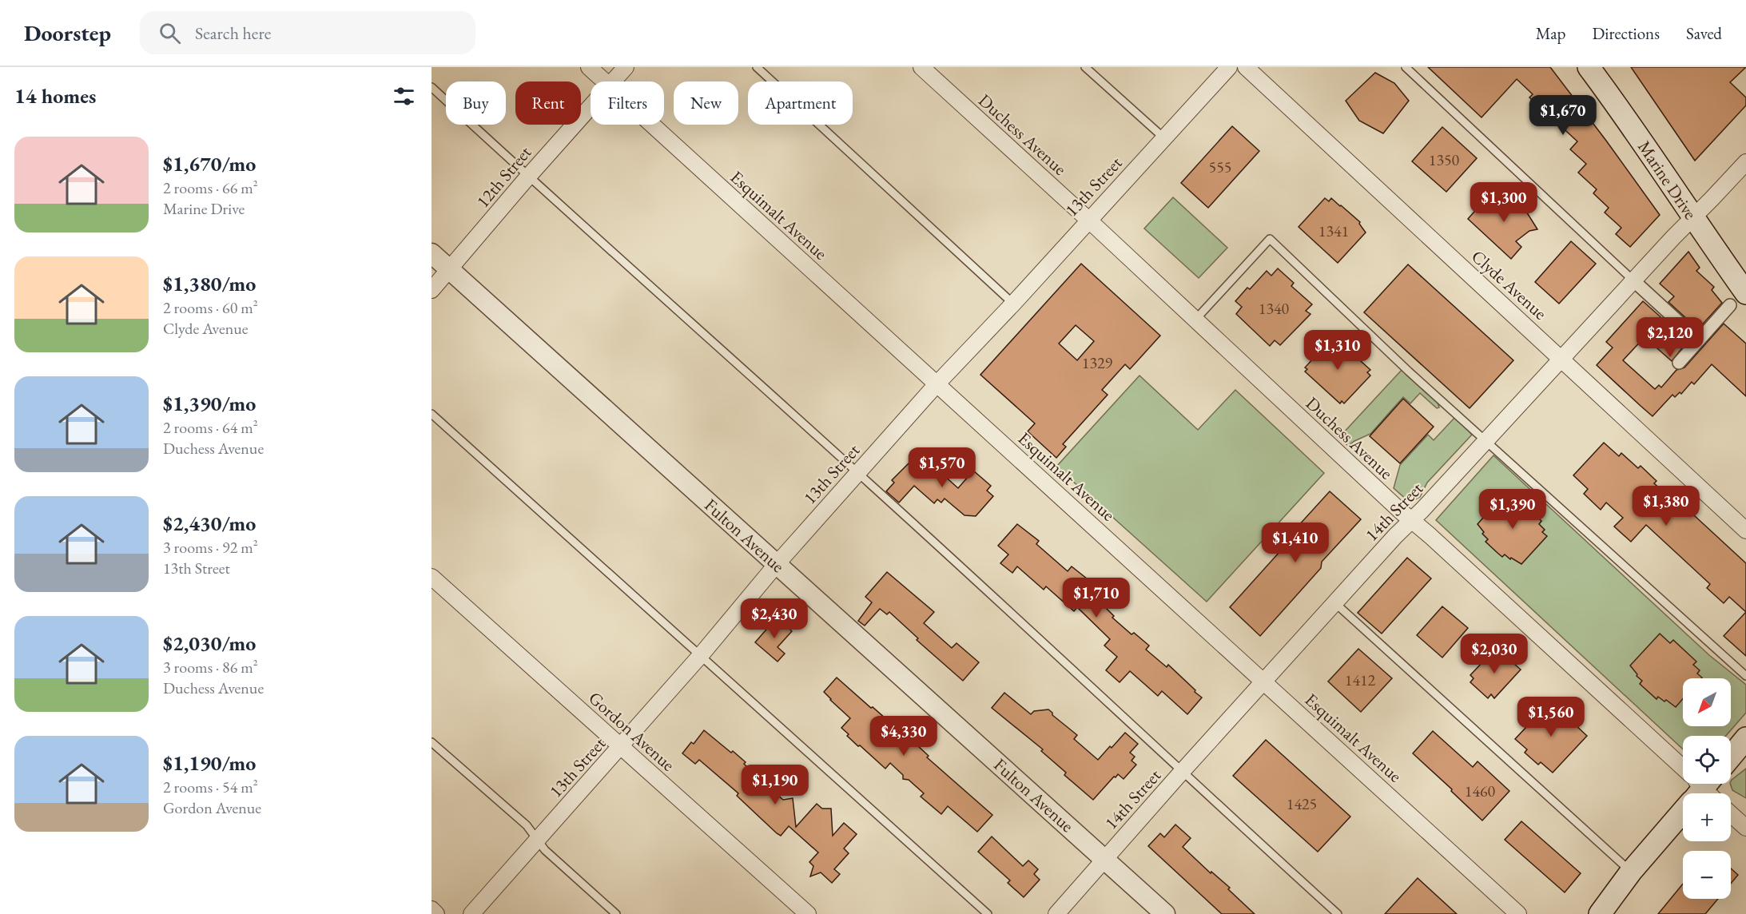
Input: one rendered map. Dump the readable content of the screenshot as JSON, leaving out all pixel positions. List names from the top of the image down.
{
  "streets": {
    "main road": ["Marine Drive"],
    "street": [
      "Duchess Avenue",
      "12th Street",
      "13th Street",
      "Esquimalt Avenue",
      "Clyde Avenue",
      "14th Street",
      "Fulton Avenue",
      "Gordon Avenue"
    ]
  },
  "crossings": [
    ["Duchess Avenue", "13th Street"],
    ["Duchess Avenue", "14th Street"],
    ["12th Street", "Fulton Avenue"],
    ["Marine Drive", "14th Street"],
    ["13th Street", "Esquimalt Avenue"],
    ["13th Street", "Fulton Avenue"],
    ["13th Street", "Gordon Avenue"],
    ["Esquimalt Avenue", "14th Street"],
    ["Clyde Avenue", "14th Street"],
    ["14th Street", "Fulton Avenue"]
  ],
  "house_numbers": [
    "1350",
    "555",
    "1341",
    "1340",
    "1329",
    "1412",
    "1460",
    "1425"
  ],
  "north": "bottom left",
  "page": {
    "header": "Doorstep",
    "search": "Search here",
    "nav": ["Map", "Directions", "Saved"],
    "heading": "14 homes",
    "chip": [
      "Buy",
      "Rent",
      "Filters",
      "New",
      "Apartment"
    ],
    "price": [
      "$1,670",
      "$1,300",
      "$2,120",
      "$1,310",
      "$1,570",
      "$1,380",
      "$1,390",
      "$1,410",
      "$1,710",
      "$2,430",
      "$2,030",
      "$1,560",
      "$4,330",
      "$1,190"
    ],
    "list": [
      {
        "name": "$1,670/mo",
        "note": "2 rooms · 66 m² · Marine Drive"
      },
      {
        "name": "$1,380/mo",
        "note": "2 rooms · 60 m² · Clyde Avenue"
      },
      {
        "name": "$1,390/mo",
        "note": "2 rooms · 64 m² · Duchess Avenue"
      },
      {
        "name": "$2,430/mo",
        "note": "3 rooms · 92 m² · 13th Street"
      },
      {
        "name": "$2,030/mo",
        "note": "3 rooms · 86 m² · Duchess Avenue"
      },
      {
        "name": "$1,190/mo",
        "note": "2 rooms · 54 m² · Gordon Avenue"
      }
    ],
    "map_buttons": ["+", "−"]
  }
}
